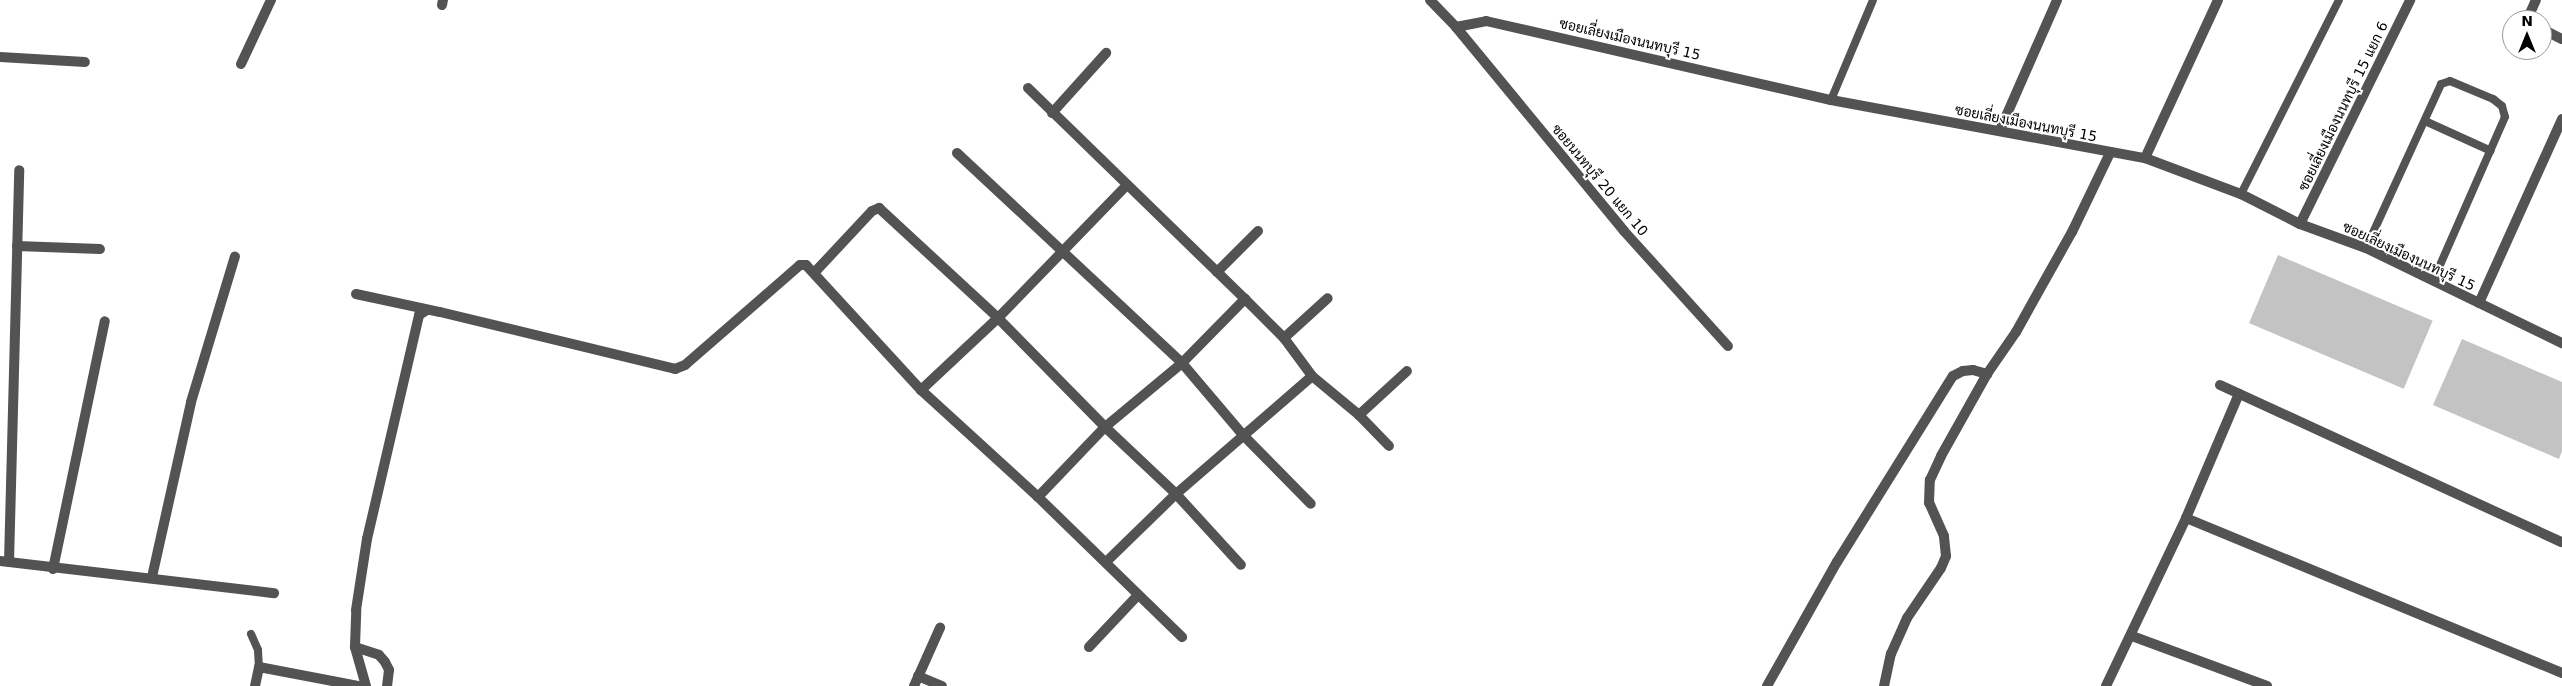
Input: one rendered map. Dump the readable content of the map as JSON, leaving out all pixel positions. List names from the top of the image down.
{
  "streets": {
    "street": ["ซอยเลี่ยงเมืองนนทบุรี 15", "ซอยเลี่ยงเมืองนนทบุรี 15 แยก 6", "ซอยนนทบุรี 20 แยก 10"]
  },
  "crossings": [
    ["ซอยเลี่ยงเมืองนนทบุรี 15", "ซอยเลี่ยงเมืองนนทบุรี 15 แยก 6"],
    ["ซอยเลี่ยงเมืองนนทบุรี 15", "ซอยนนทบุรี 20 แยก 10"]
  ],
  "north": "top"
}
